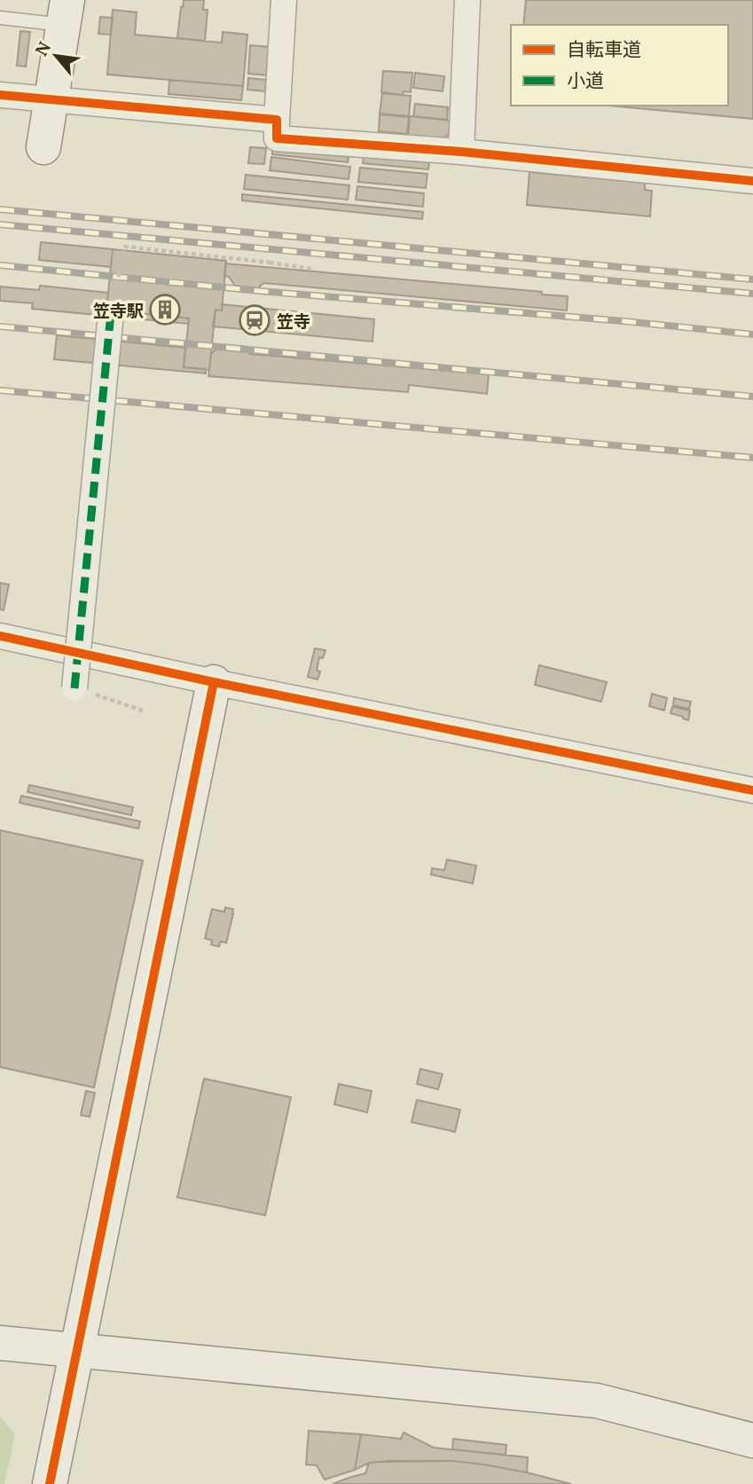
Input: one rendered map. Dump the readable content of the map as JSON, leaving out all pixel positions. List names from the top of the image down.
{
  "places": {
    "building": ["笠寺駅"],
    "station": ["笠寺"]
  },
  "legend": ["自転車道", "小道"],
  "north": "top left"
}
